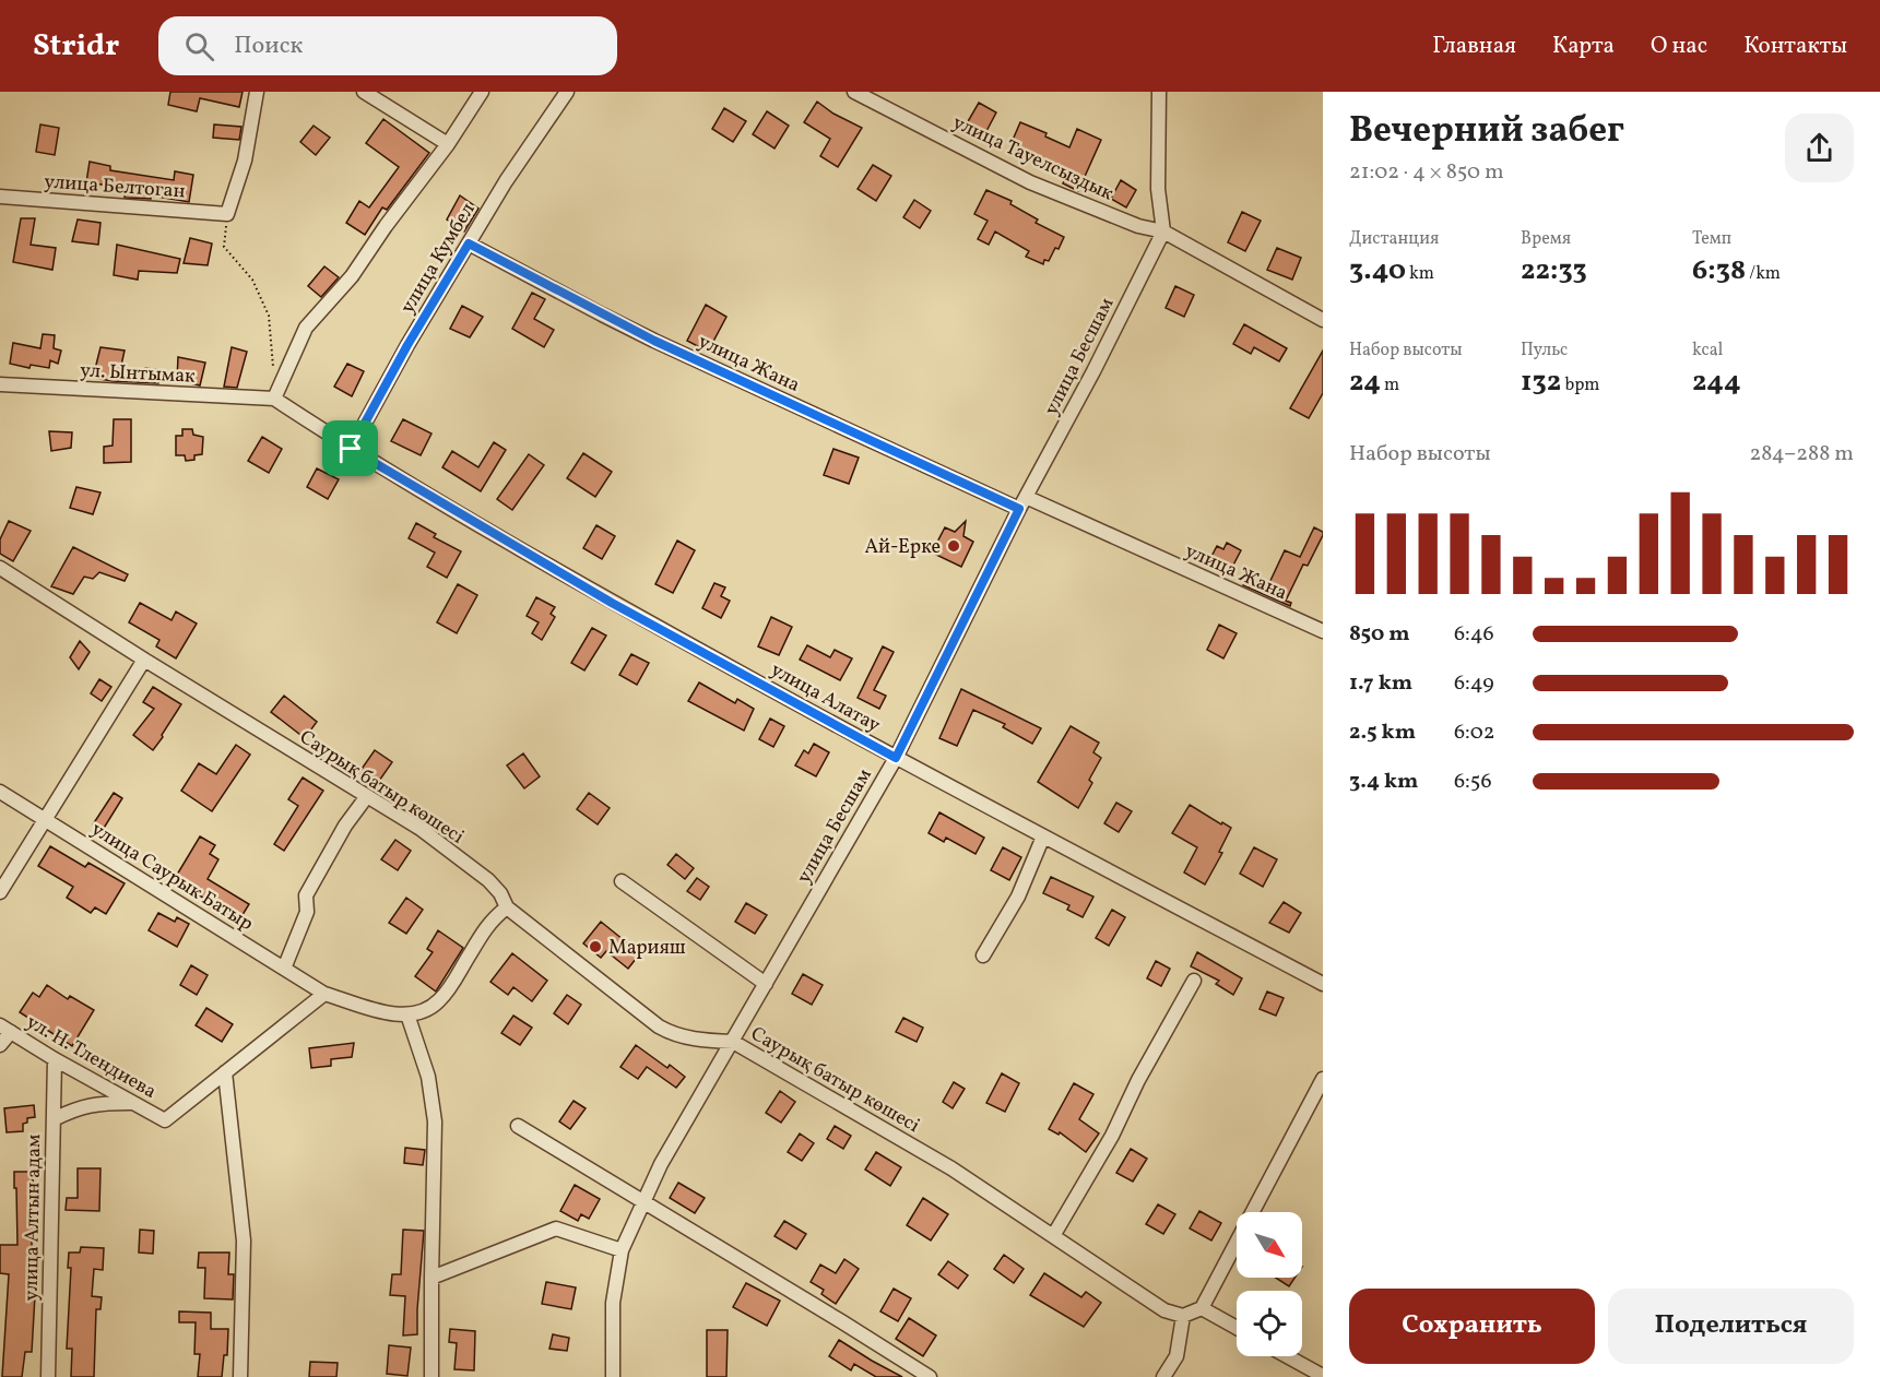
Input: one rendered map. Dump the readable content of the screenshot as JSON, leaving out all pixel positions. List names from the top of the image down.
{
  "streets": {
    "street": [
      "улица Тауелсыздык",
      "улица Белтоган",
      "улица Кумбел",
      "улица Бесшам",
      "улица Жана",
      "ул. Ынтымак",
      "улица Алатау",
      "Саурық батыр көшесі",
      "улица Саурык Батыр",
      "ул. Н. Тлендиева",
      "улица Алтын адам"
    ]
  },
  "crossings": [
    ["улица Тауелсыздык", "улица Бесшам"],
    ["улица Кумбел", "улица Жана"],
    ["улица Кумбел", "улица Алатау"],
    ["улица Бесшам", "улица Жана"],
    ["улица Бесшам", "улица Алатау"],
    ["улица Бесшам", "Саурық батыр көшесі"],
    ["ул. Ынтымак", "улица Алатау"],
    ["ул. Н. Тлендиева", "улица Алтын адам"]
  ],
  "places": ["Ай-Ерке", "Марияш"],
  "north": "bottom right",
  "page": {
    "header": "Stridr",
    "search": "Поиск",
    "nav": [
      "Главная",
      "Карта",
      "О нас",
      "Контакты"
    ],
    "heading": ["Вечерний забег", "21:02 · 4 × 850 m"],
    "stats": [
      ["Дистанция", "3.40 km"],
      ["Время", "22:33"],
      ["Темп", "6:38 /km"],
      ["Набор высоты", "24 m"],
      ["Пульс", "132 bpm"],
      ["kcal", "244"]
    ],
    "chart": ["Набор высоты", "284–288 m"],
    "list": [
      {
        "name": "850 m",
        "note": "6:46"
      },
      {
        "name": "1.7 km",
        "note": "6:49"
      },
      {
        "name": "2.5 km",
        "note": "6:02"
      },
      {
        "name": "3.4 km",
        "note": "6:56"
      }
    ],
    "buttons": ["Сохранить", "Поделиться"]
  }
}
